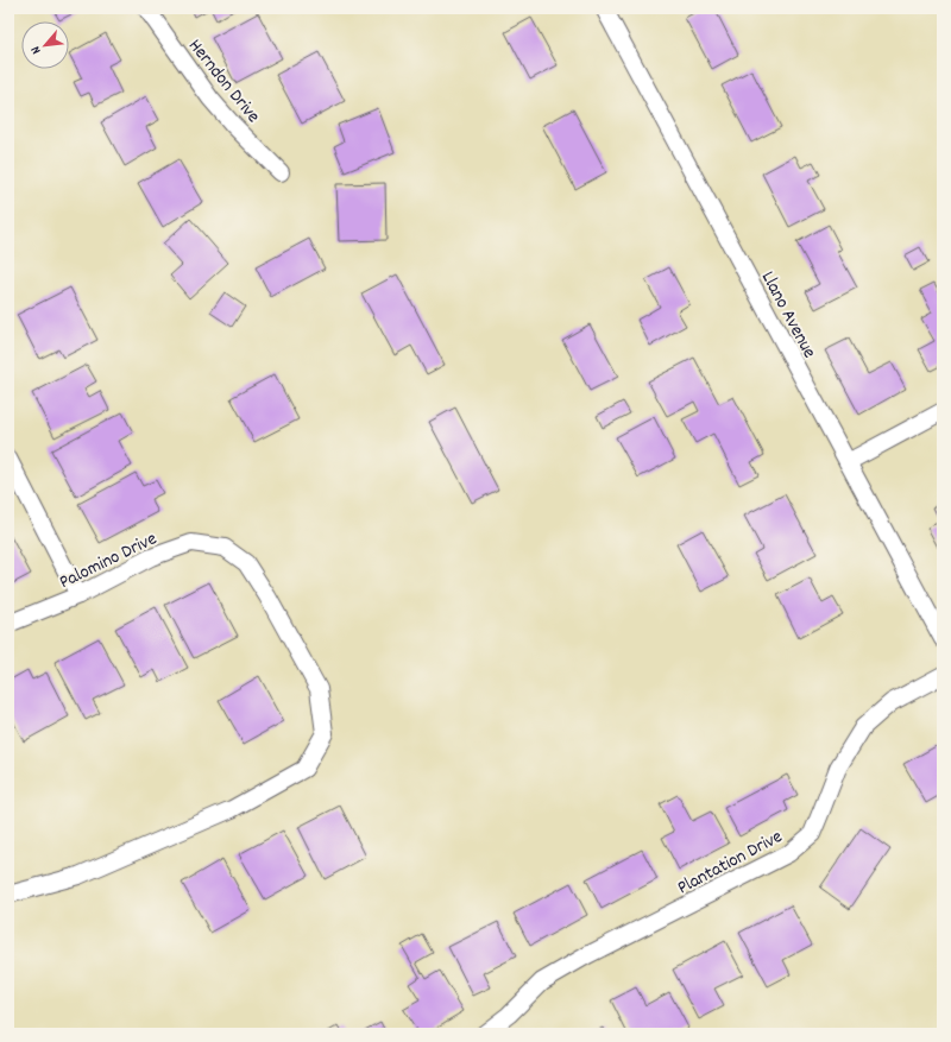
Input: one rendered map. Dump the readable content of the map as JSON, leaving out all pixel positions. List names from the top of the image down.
{
  "streets": {
    "street": [
      "Herndon Drive",
      "Llano Avenue",
      "Palomino Drive",
      "Plantation Drive"
    ]
  },
  "north": "bottom left"
}
